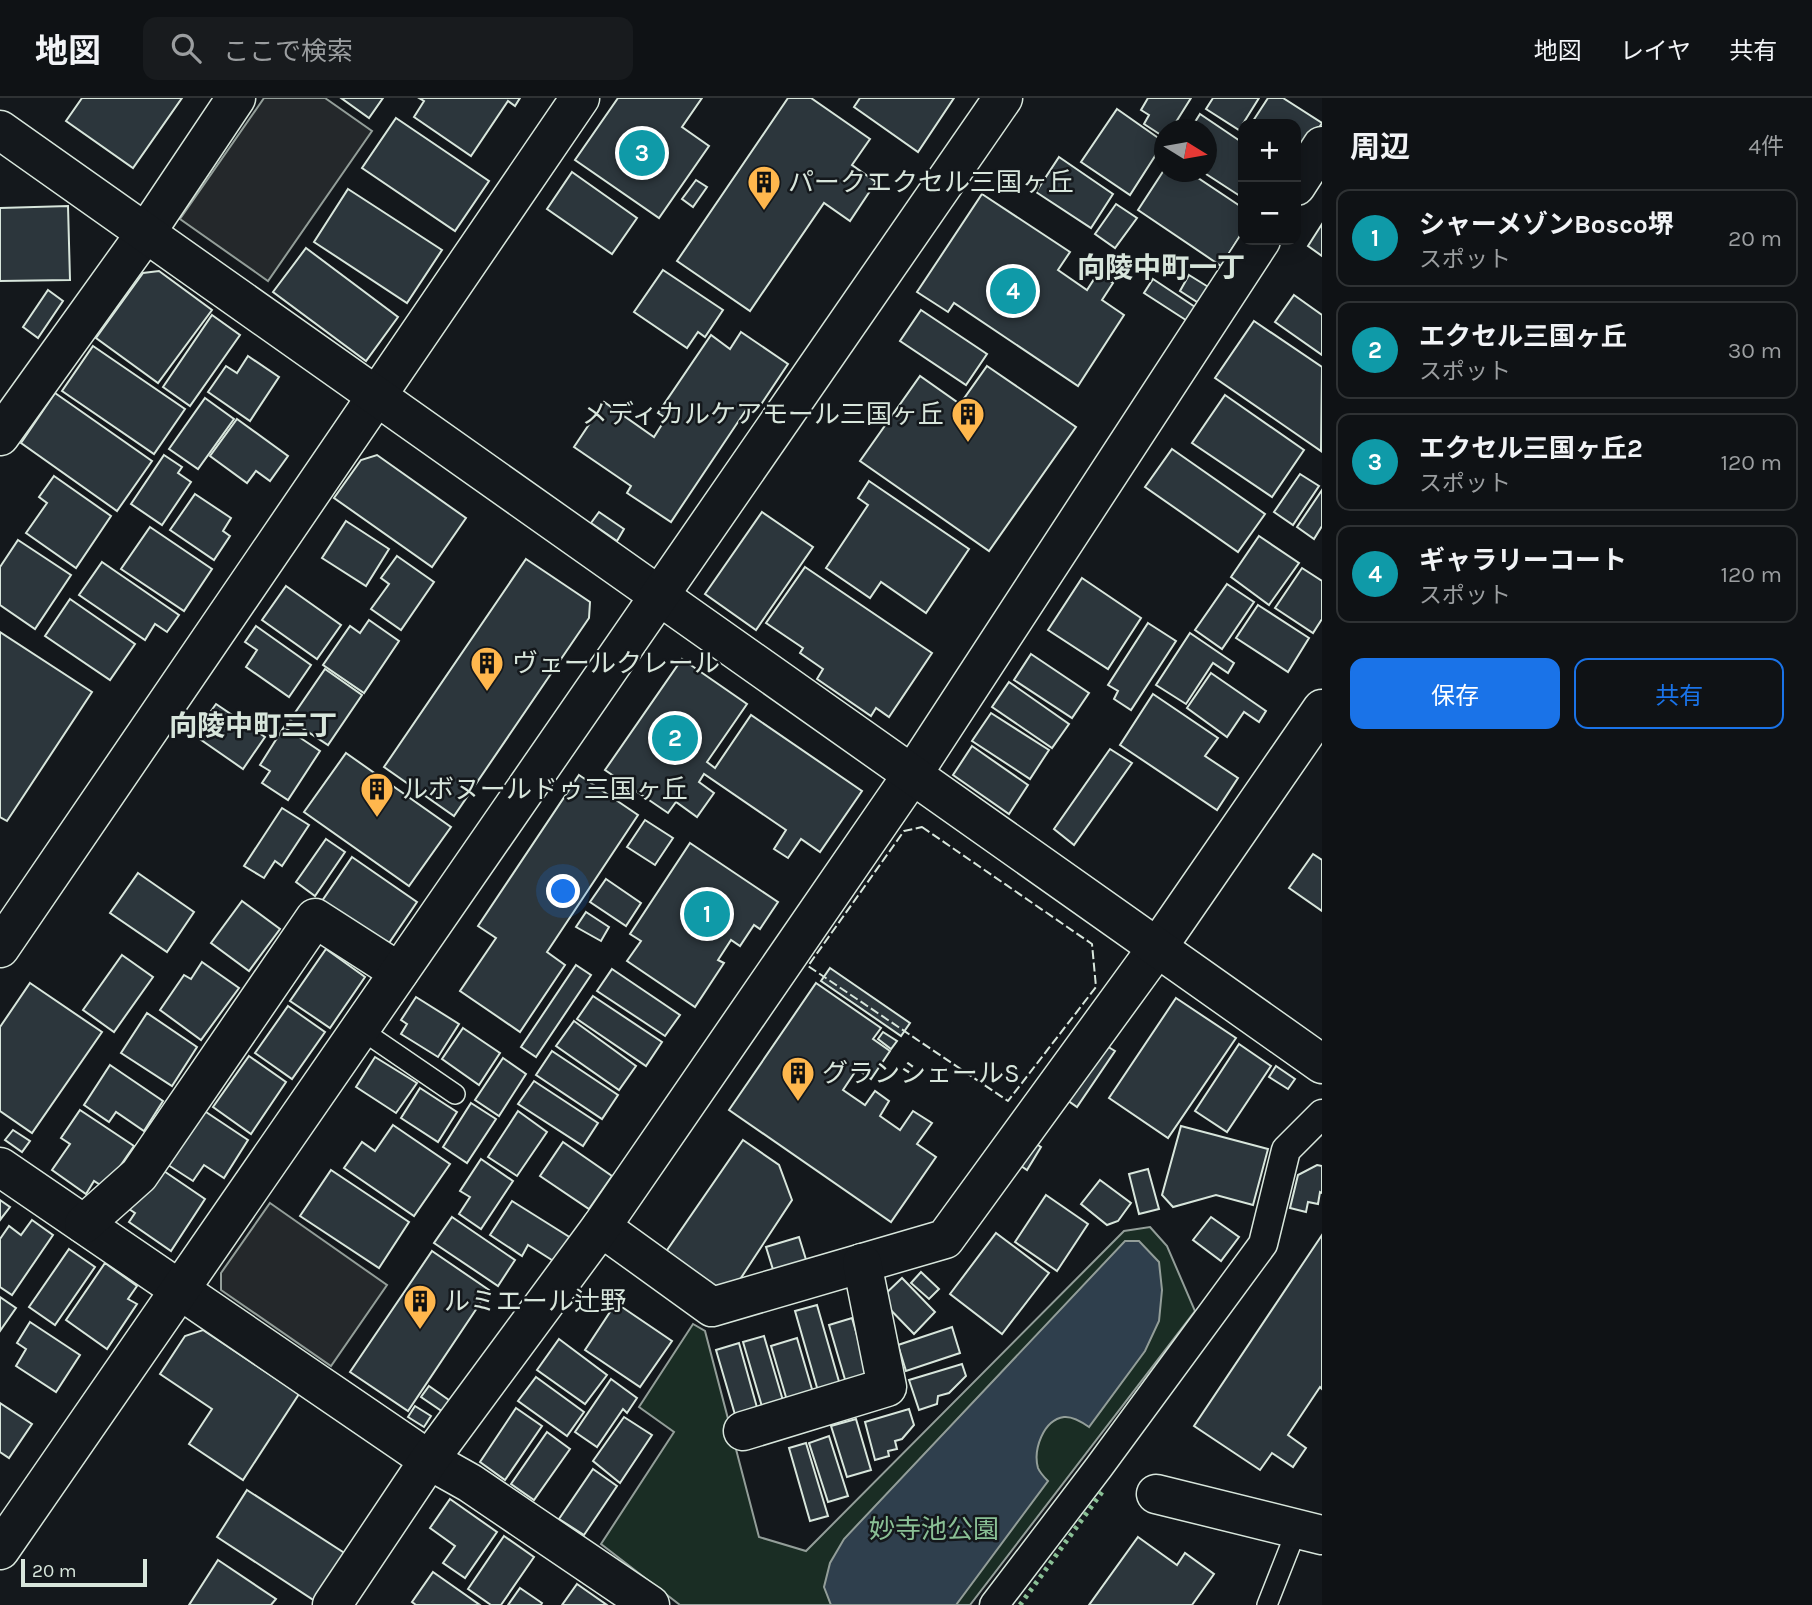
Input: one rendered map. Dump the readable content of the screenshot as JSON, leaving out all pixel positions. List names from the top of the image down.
{
  "districts": ["向陵中町一丁", "向陵中町三丁"],
  "parks": ["妙寺池公園"],
  "places": {
    "building": [
      "パークエクセル三国ヶ丘",
      "メディカルケアモール三国ヶ丘",
      "ヴェールクレール",
      "ルボヌールドゥ三国ヶ丘",
      "グランシェールS",
      "ルミエール辻野"
    ]
  },
  "scale_bar": "20 m",
  "north": "right",
  "page": {
    "header": "地図",
    "search": "ここで検索",
    "nav": ["地図", "レイヤ", "共有"],
    "heading": ["周辺", "4件"],
    "map_buttons": ["+", "−"],
    "pins": [
      "3",
      "4",
      "2",
      "1"
    ],
    "list": [
      {
        "mark": "1",
        "name": "シャーメゾンBosco堺",
        "note": "スポット",
        "value": "20 m"
      },
      {
        "mark": "2",
        "name": "エクセル三国ヶ丘",
        "note": "スポット",
        "value": "30 m"
      },
      {
        "mark": "3",
        "name": "エクセル三国ヶ丘2",
        "note": "スポット",
        "value": "120 m"
      },
      {
        "mark": "4",
        "name": "ギャラリーコート",
        "note": "スポット",
        "value": "120 m"
      }
    ],
    "buttons": ["保存", "共有"],
    "scale": "20 m"
  }
}
